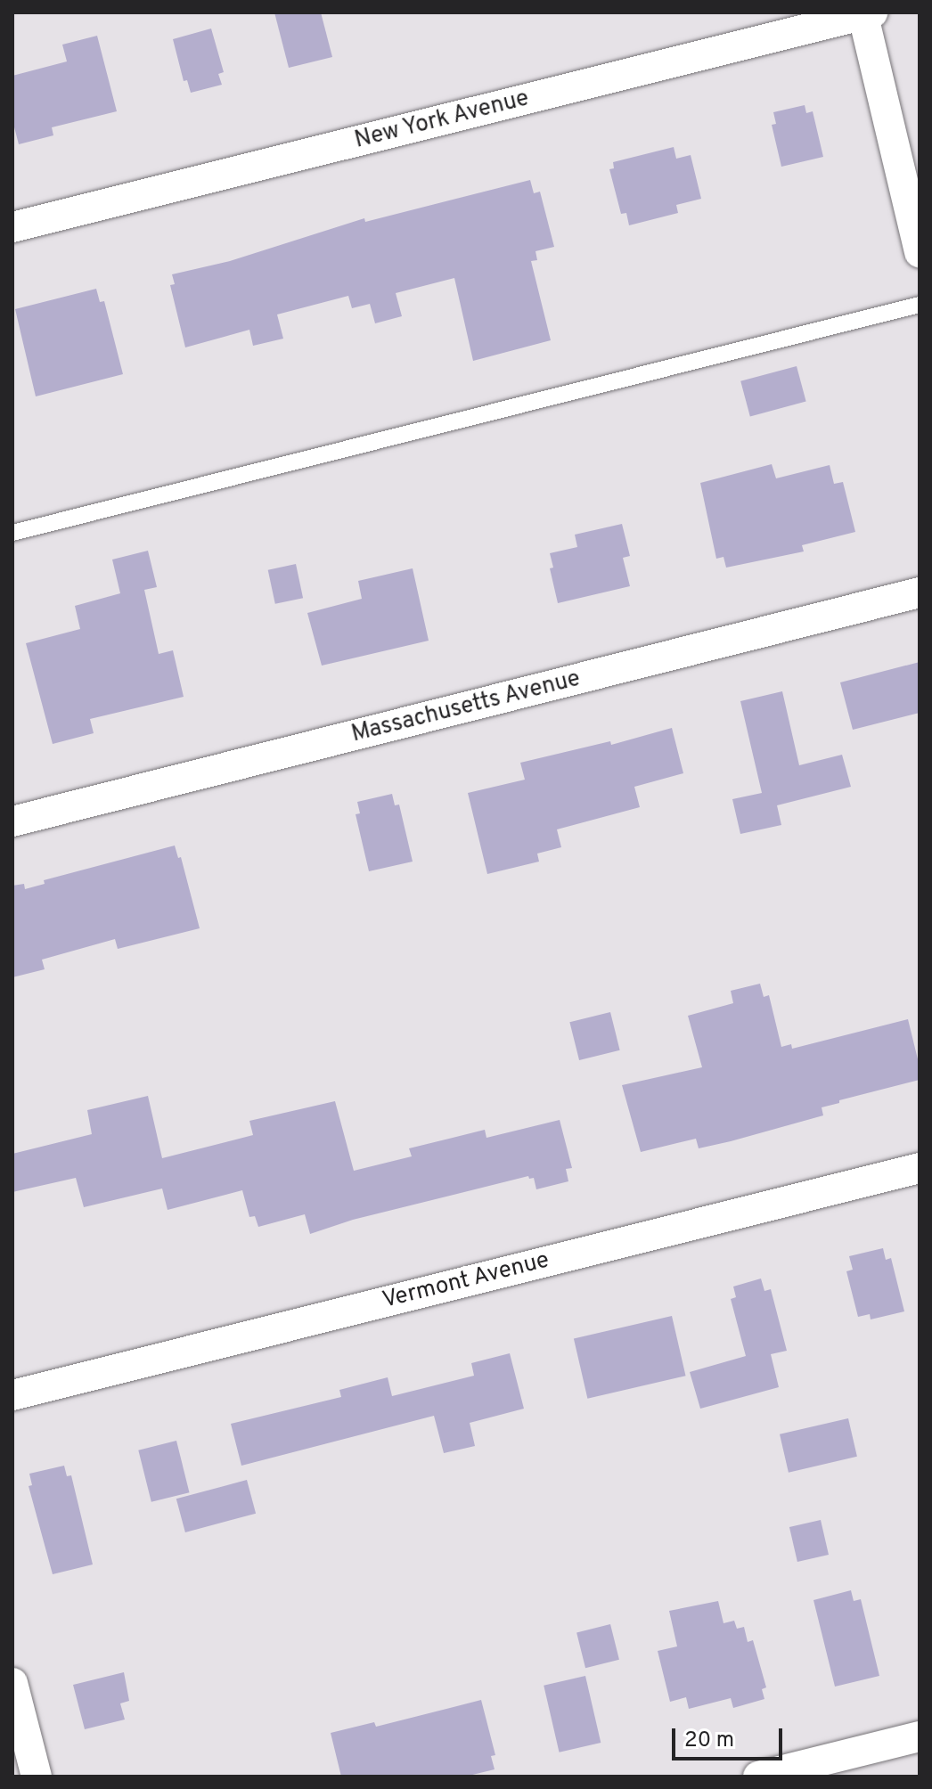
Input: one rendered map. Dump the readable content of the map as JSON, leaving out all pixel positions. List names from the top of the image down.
{
  "streets": {
    "street": ["New York Avenue", "Massachusetts Avenue", "Vermont Avenue"]
  },
  "scale_bar": "20 m"
}
